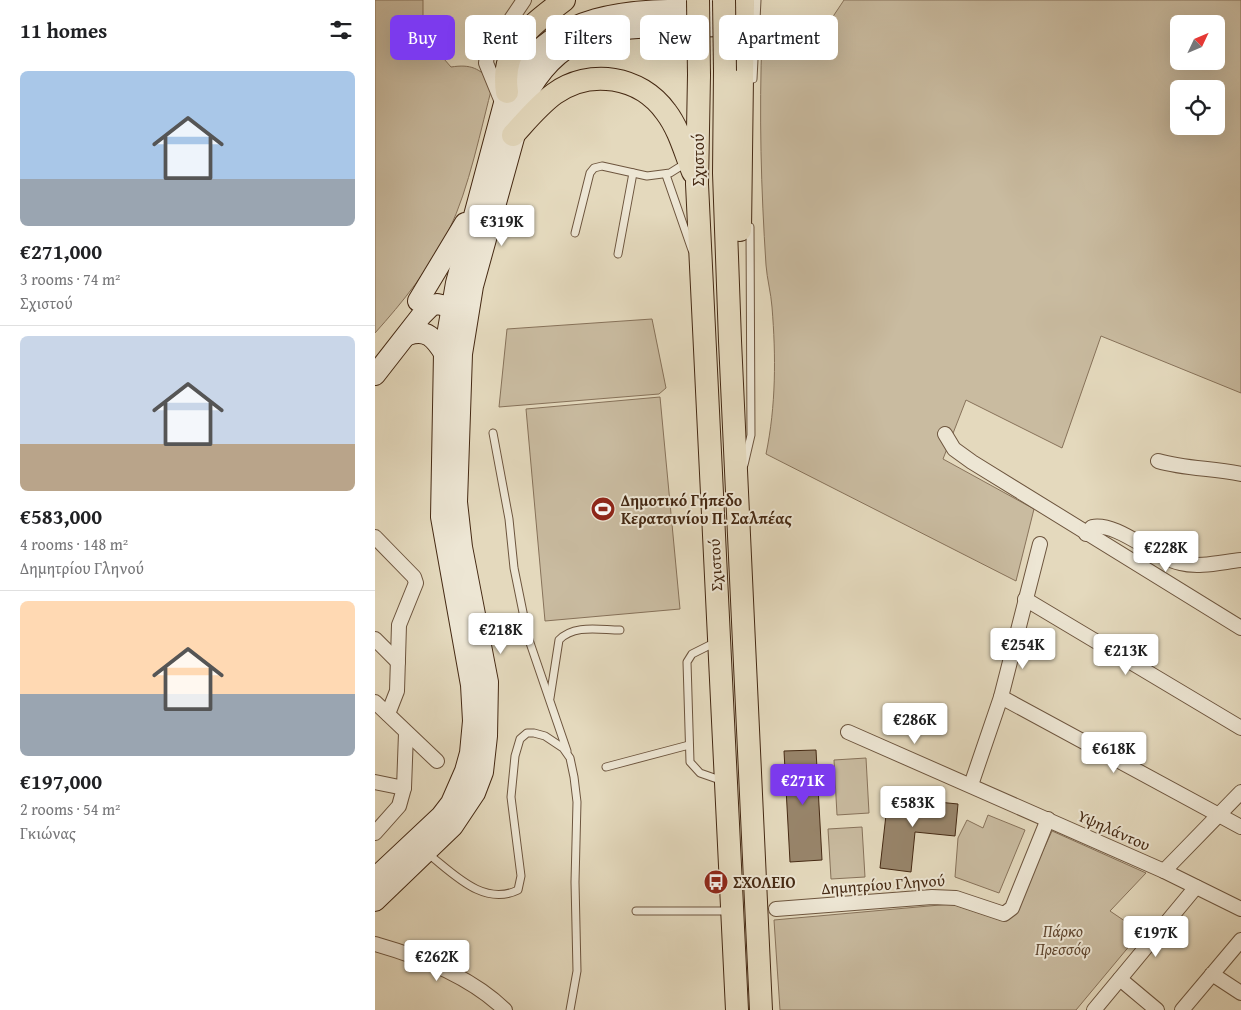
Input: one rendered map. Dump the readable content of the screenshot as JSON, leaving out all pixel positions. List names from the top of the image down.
{
  "streets": {
    "main road": ["Σχιστού"],
    "street": ["Υψηλάντου", "Δημητρίου Γληνού"]
  },
  "crossings": [
    ["Υψηλάντου", "Δημητρίου Γληνού"]
  ],
  "parks": ["Πάρκο Πρεσσόφ"],
  "places": {
    "sports": ["Δημοτικό Γήπεδο Κερατσινίου Π. Σαλπέας"],
    "bus stop": ["ΣΧΟΛΕΙΟ"]
  },
  "north": "top right",
  "page": {
    "heading": "11 homes",
    "chip": [
      "Buy",
      "Rent",
      "Filters",
      "New",
      "Apartment"
    ],
    "list": [
      {
        "name": "€271,000",
        "note": "3 rooms · 74 m² · Σχιστού"
      },
      {
        "name": "€583,000",
        "note": "4 rooms · 148 m² · Δημητρίου Γληνού"
      },
      {
        "name": "€197,000",
        "note": "2 rooms · 54 m² · Γκιώνας"
      }
    ],
    "price": [
      "€319K",
      "€228K",
      "€218K",
      "€254K",
      "€213K",
      "€286K",
      "€618K",
      "€271K",
      "€583K",
      "€197K",
      "€262K"
    ]
  }
}
